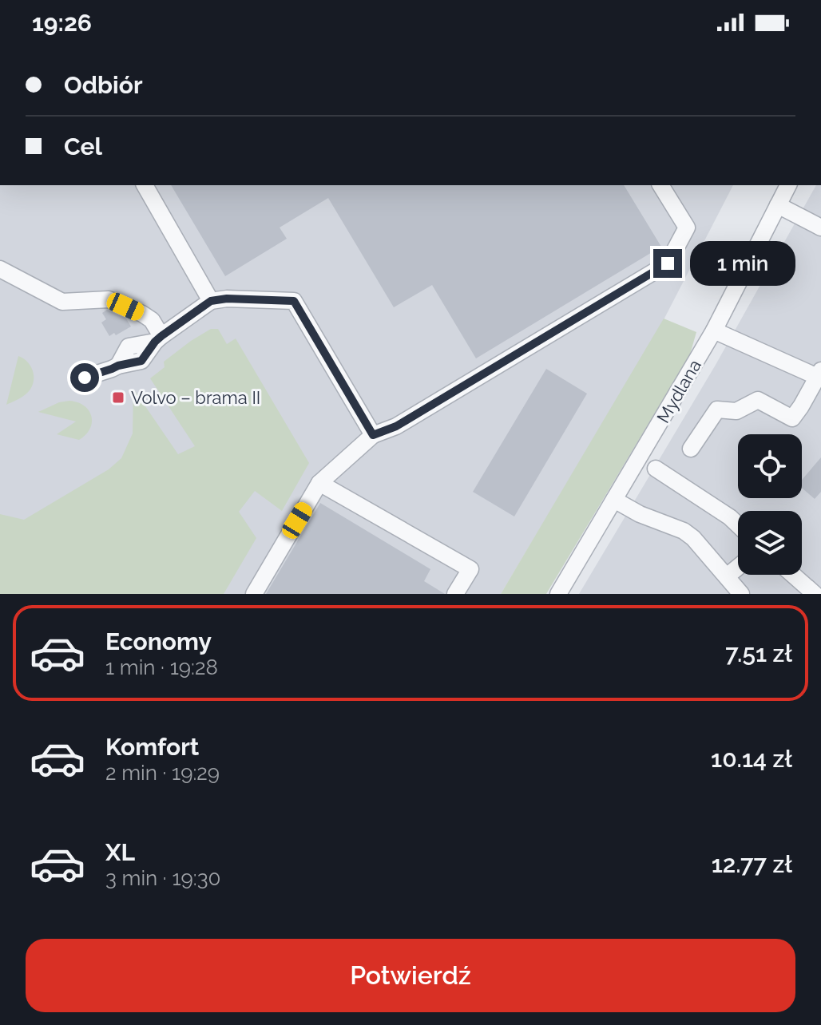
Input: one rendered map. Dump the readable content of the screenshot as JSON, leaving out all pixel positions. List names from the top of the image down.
{
  "streets": {
    "street": ["Mydlana"]
  },
  "places": {
    "transit": ["Volvo – brama II"]
  },
  "page": {
    "status": "19:26",
    "banner": ["Odbiór", "Cel"],
    "bubble": "1 min",
    "list": [
      {
        "name": "Economy",
        "note": "1 min · 19:28",
        "value": "7.51 zł"
      },
      {
        "name": "Komfort",
        "note": "2 min · 19:29",
        "value": "10.14 zł"
      },
      {
        "name": "XL",
        "note": "3 min · 19:30",
        "value": "12.77 zł"
      }
    ],
    "buttons": "Potwierdź"
  }
}
